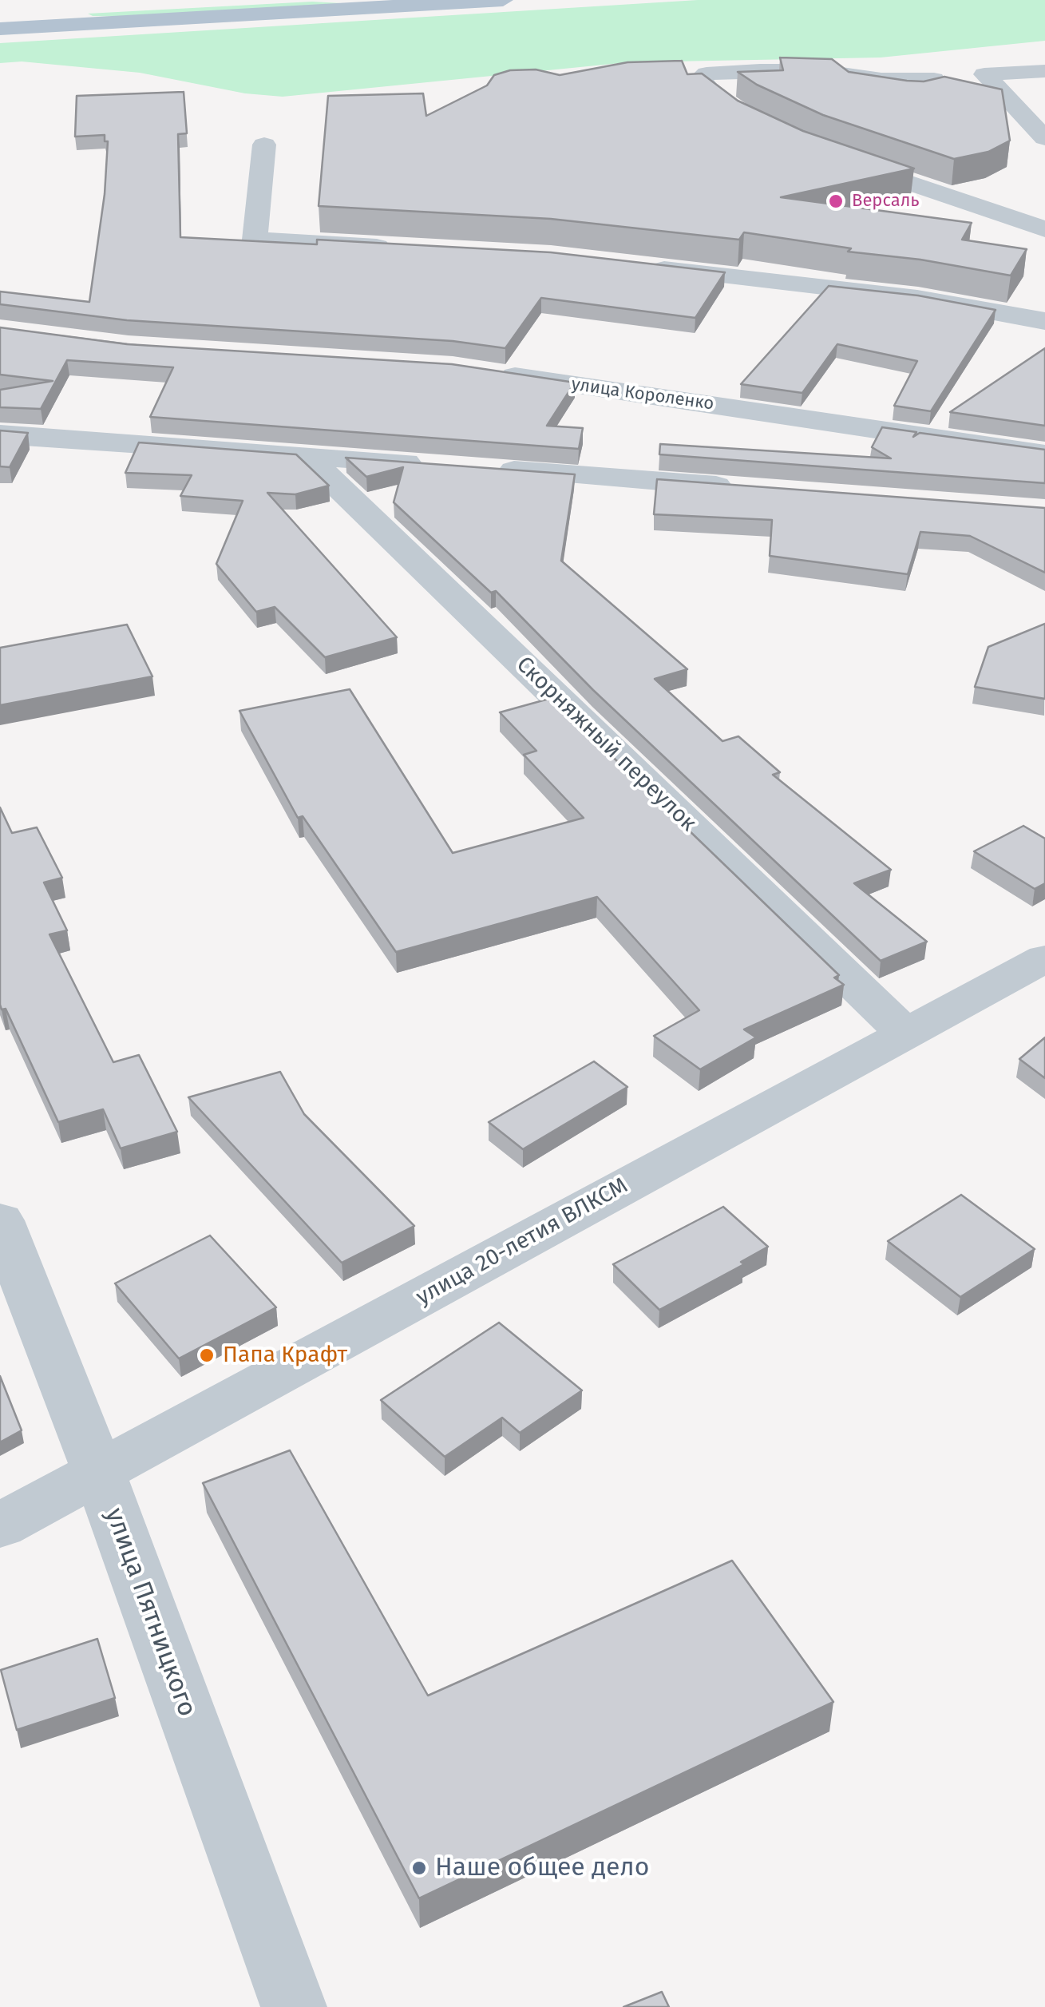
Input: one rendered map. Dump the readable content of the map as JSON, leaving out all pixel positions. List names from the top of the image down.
{
  "streets": {
    "street": [
      "улица Короленко",
      "Скорняжный переулок",
      "улица 20-летия ВЛКСМ",
      "улица Пятницкого"
    ]
  },
  "crossings": [
    ["Скорняжный переулок", "улица 20-летия ВЛКСМ"],
    ["улица 20-летия ВЛКСМ", "улица Пятницкого"]
  ],
  "places": ["Версаль", "Папа Крафт", "Наше общее дело"]
}
